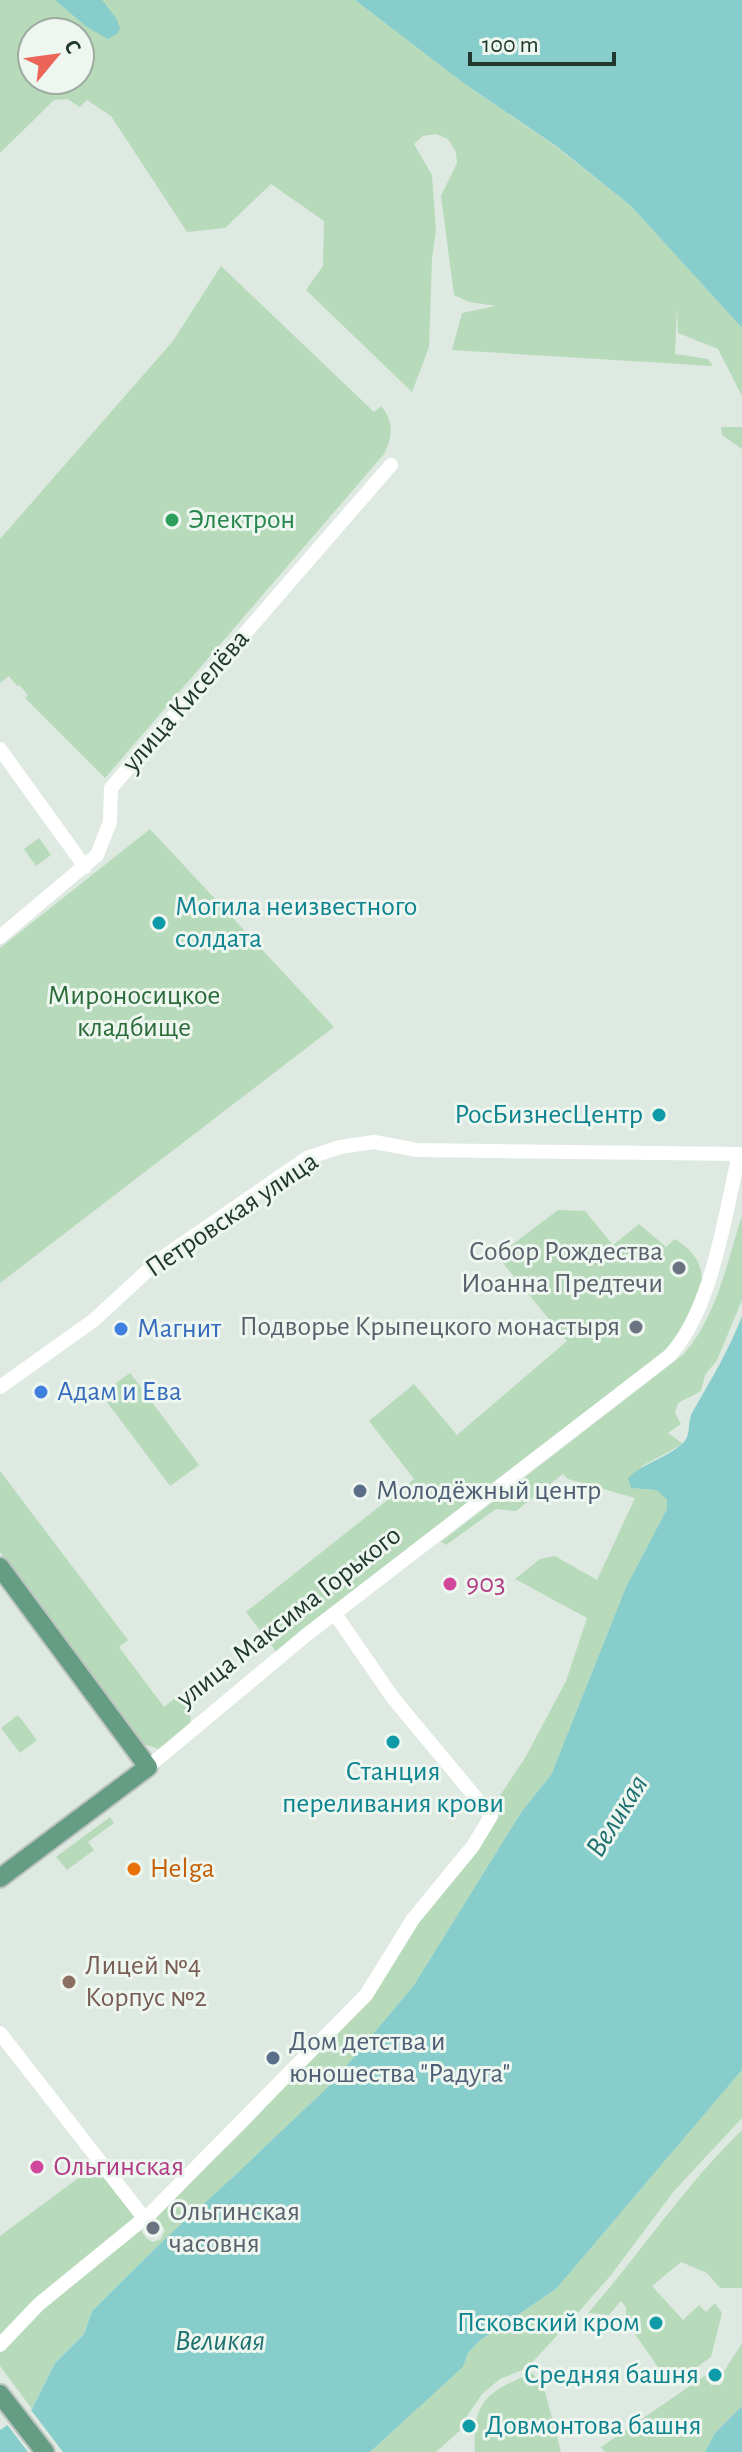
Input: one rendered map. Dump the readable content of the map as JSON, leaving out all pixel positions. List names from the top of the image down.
{
  "streets": {
    "main road": ["улица Максима Горького"],
    "street": ["улица Киселёва", "Петровская улица"]
  },
  "crossings": [
    ["Петровская улица", "улица Максима Горького"]
  ],
  "water": ["Великая"],
  "parks": ["Мироносицкое кладбище"],
  "places": [
    "Электрон",
    "Могила неизвестного солдата",
    "РосБизнесЦентр",
    "Собор Рождества Иоанна Предтечи",
    "Подворье Крыпецкого монастыря",
    "Магнит",
    "Адам и Ева",
    "Молодёжный центр",
    "903",
    "Станция переливания крови",
    "Helga",
    "Лицей №4 Корпус №2",
    "Дом детства и юношества \"Радуга\"",
    "Ольгинская",
    "Ольгинская часовня",
    "Псковский кром",
    "Средняя башня",
    "Довмонтова башня"
  ],
  "scale_bar": "100 m",
  "north": "top right"
}
